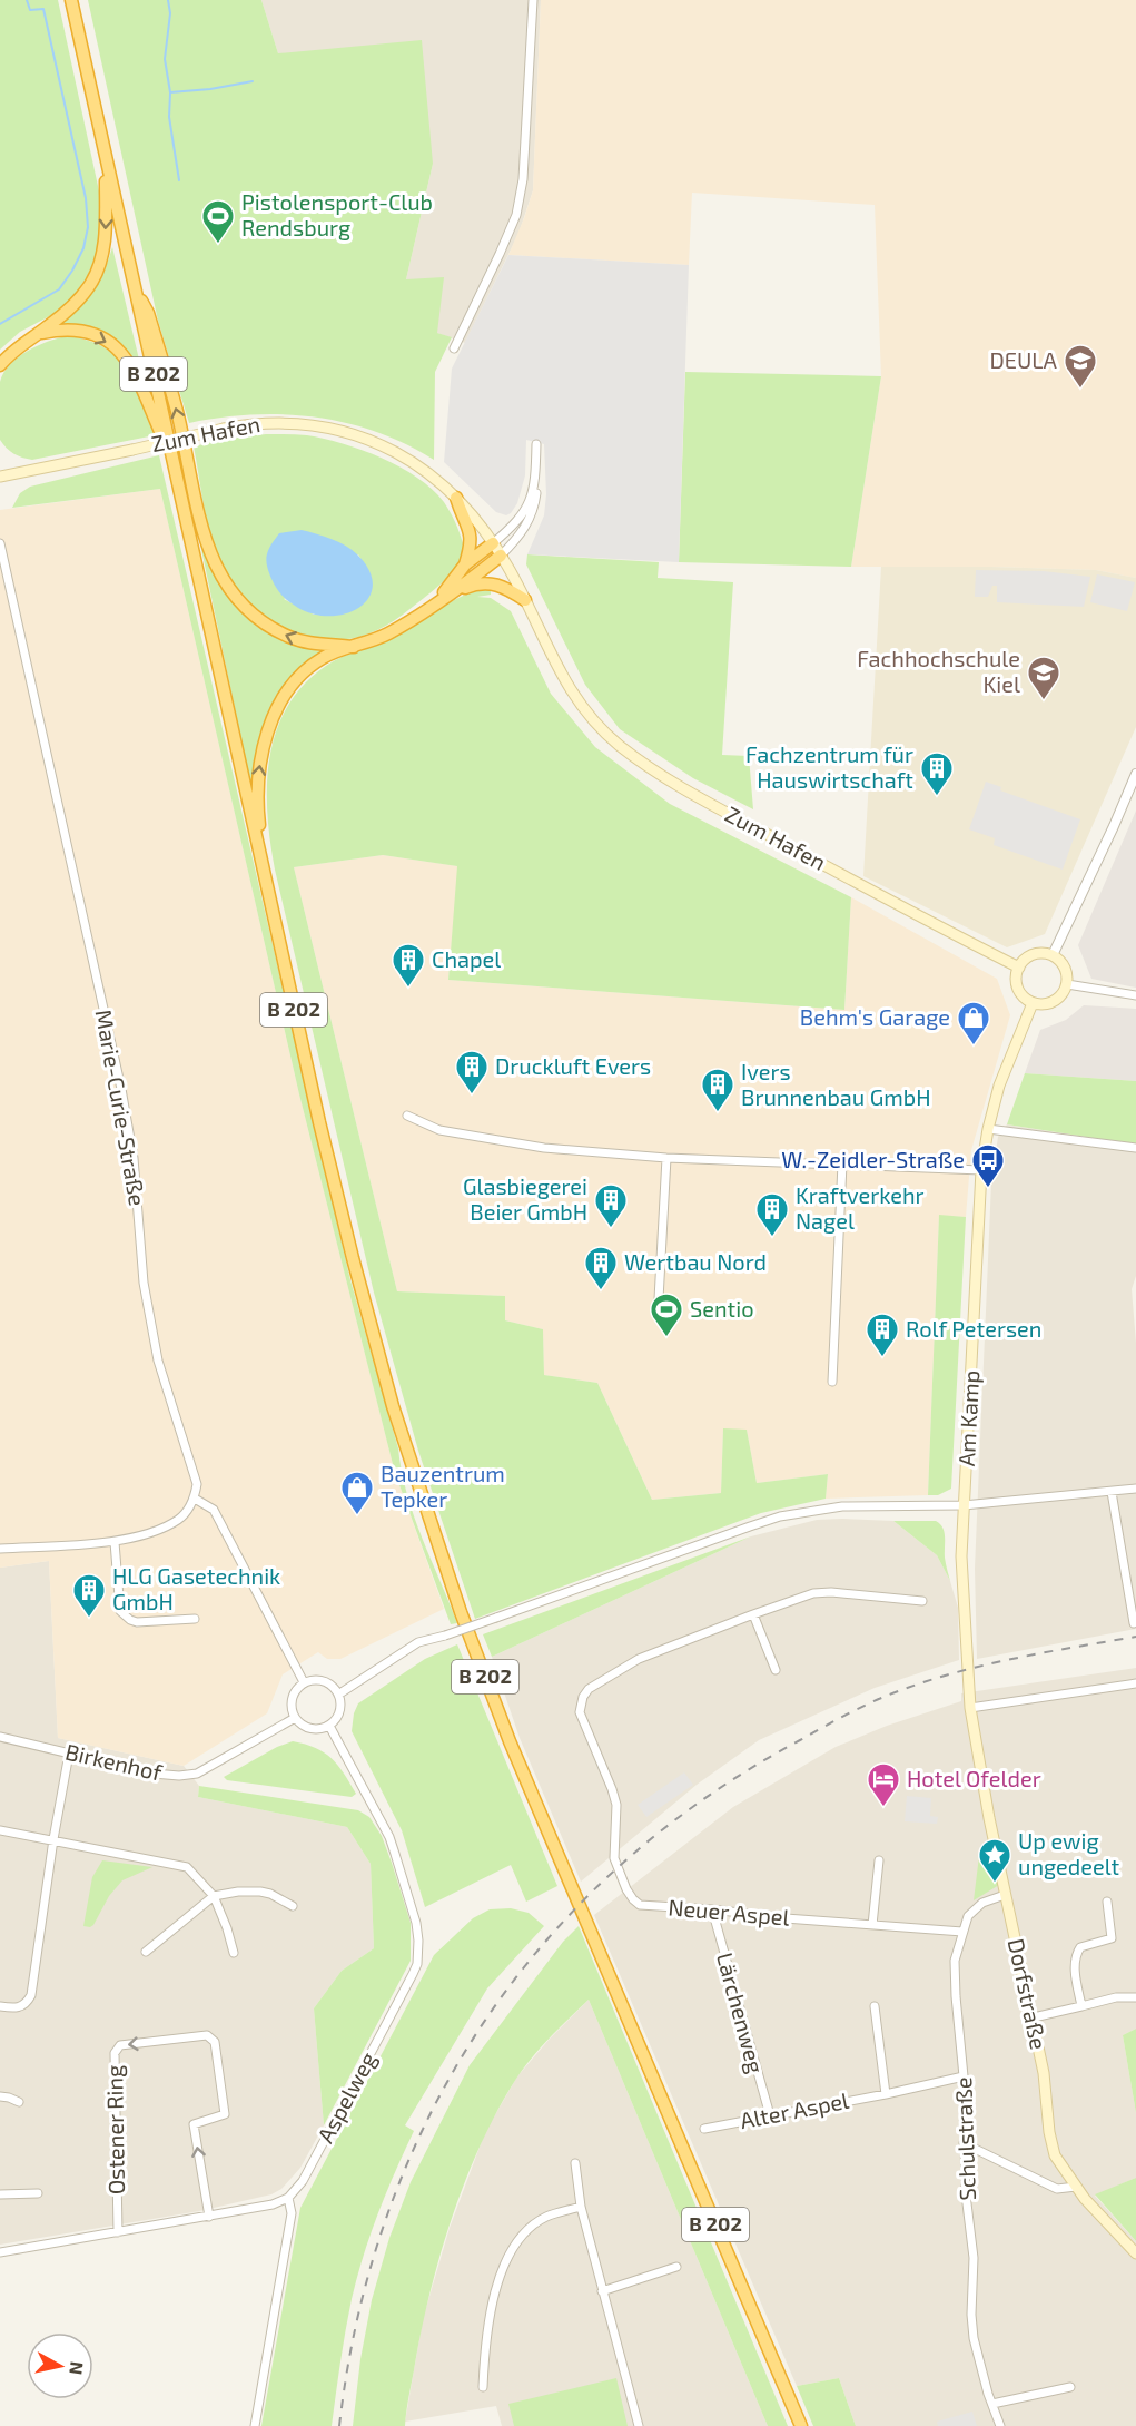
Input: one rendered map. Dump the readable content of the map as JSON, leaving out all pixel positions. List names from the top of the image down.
{
  "streets": {
    "highway": ["B 202"],
    "main road": ["Zum Hafen", "Am Kamp", "Dorfstraße"],
    "street": [
      "Marie-Curie-Straße",
      "Birkenhof",
      "Neuer Aspel",
      "Lärchenweg",
      "Aspelweg",
      "Alter Aspel",
      "Ostener Ring",
      "Schulstraße"
    ]
  },
  "crossings": [
    ["Zum Hafen", "Am Kamp"],
    ["Am Kamp", "Dorfstraße"],
    ["Birkenhof", "Aspelweg"],
    ["Neuer Aspel", "Lärchenweg"],
    ["Neuer Aspel", "Schulstraße"],
    ["Dorfstraße", "Schulstraße"],
    ["Lärchenweg", "Alter Aspel"],
    ["Alter Aspel", "Schulstraße"]
  ],
  "places": {
    "sports": ["Pistolensport-Club Rendsburg", "Sentio"],
    "school or university": ["DEULA", "Fachhochschule Kiel"],
    "building": [
      "Fachzentrum für Hauswirtschaft",
      "Chapel",
      "Druckluft Evers",
      "Ivers Brunnenbau GmbH",
      "Glasbiegerei Beier GmbH",
      "Kraftverkehr Nagel",
      "Wertbau Nord",
      "Rolf Petersen",
      "HLG Gasetechnik GmbH"
    ],
    "shop": ["Behm's Garage", "Bauzentrum Tepker"],
    "bus stop": ["W.-Zeidler-Straße"],
    "hotel": ["Hotel Ofelder"],
    "place": ["Up ewig ungedeelt"]
  },
  "north": "right"
}
